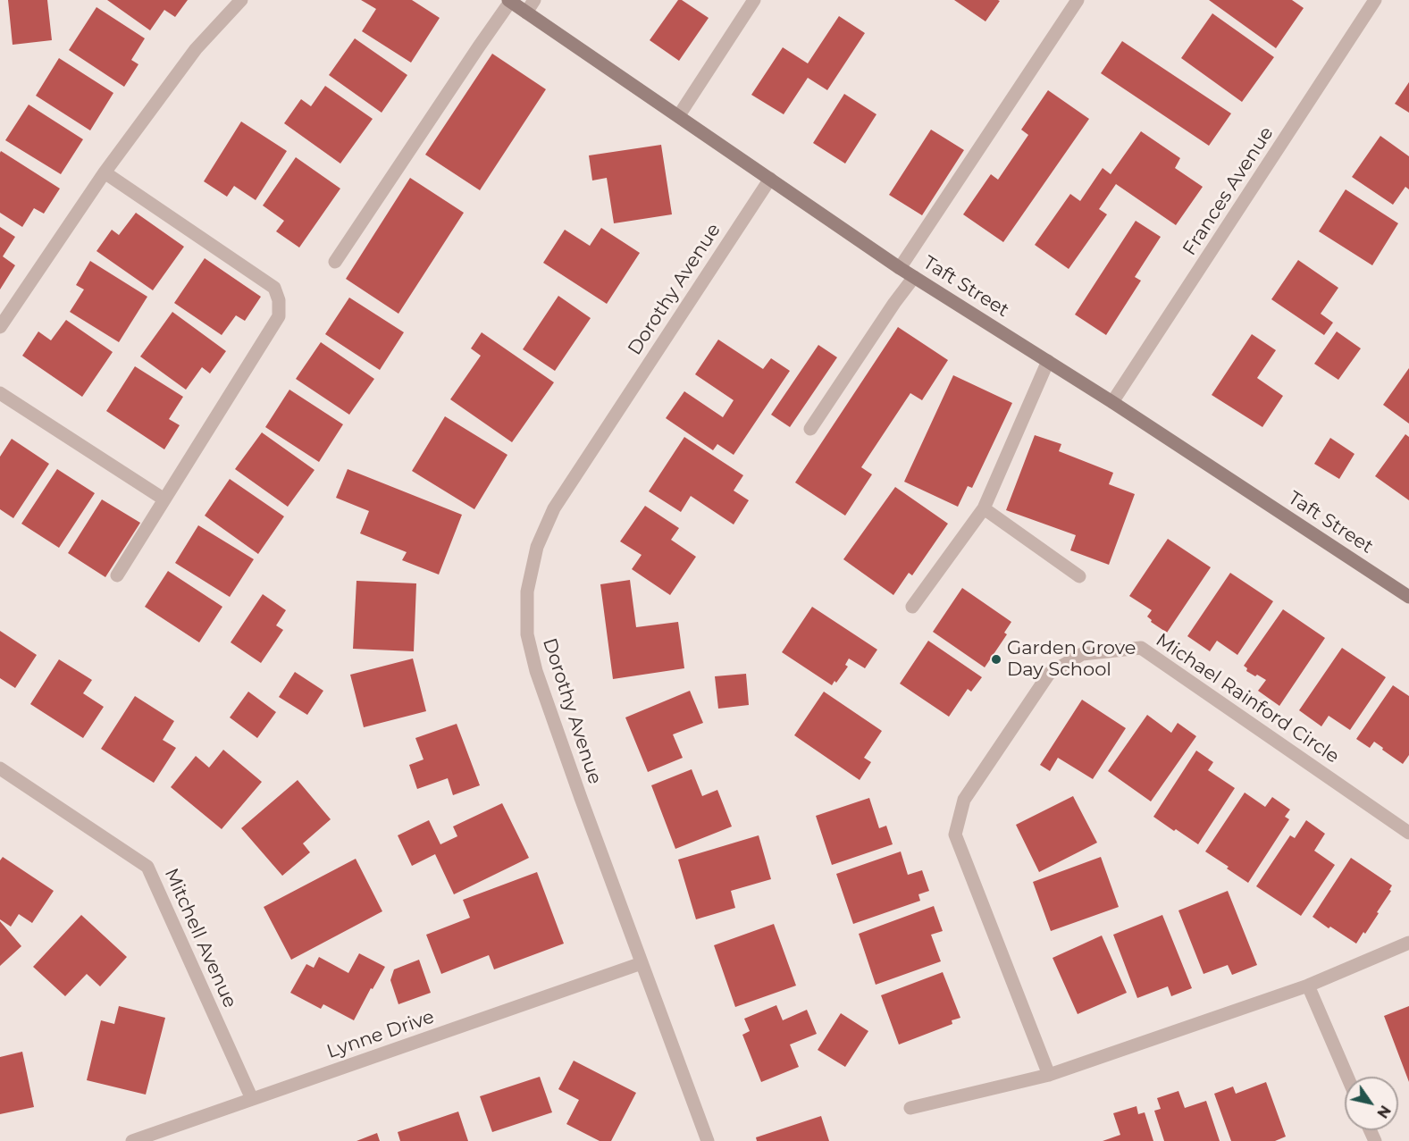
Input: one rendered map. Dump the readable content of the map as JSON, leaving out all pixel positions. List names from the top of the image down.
{
  "streets": {
    "street": [
      "Frances Avenue",
      "Taft Street",
      "Dorothy Avenue",
      "Michael Rainford Circle",
      "Mitchell Avenue",
      "Lynne Drive"
    ]
  },
  "crossings": [
    ["Frances Avenue", "Taft Street"],
    ["Taft Street", "Dorothy Avenue"],
    ["Dorothy Avenue", "Lynne Drive"],
    ["Mitchell Avenue", "Lynne Drive"]
  ],
  "places": ["Garden Grove Day School"],
  "north": "bottom right"
}
